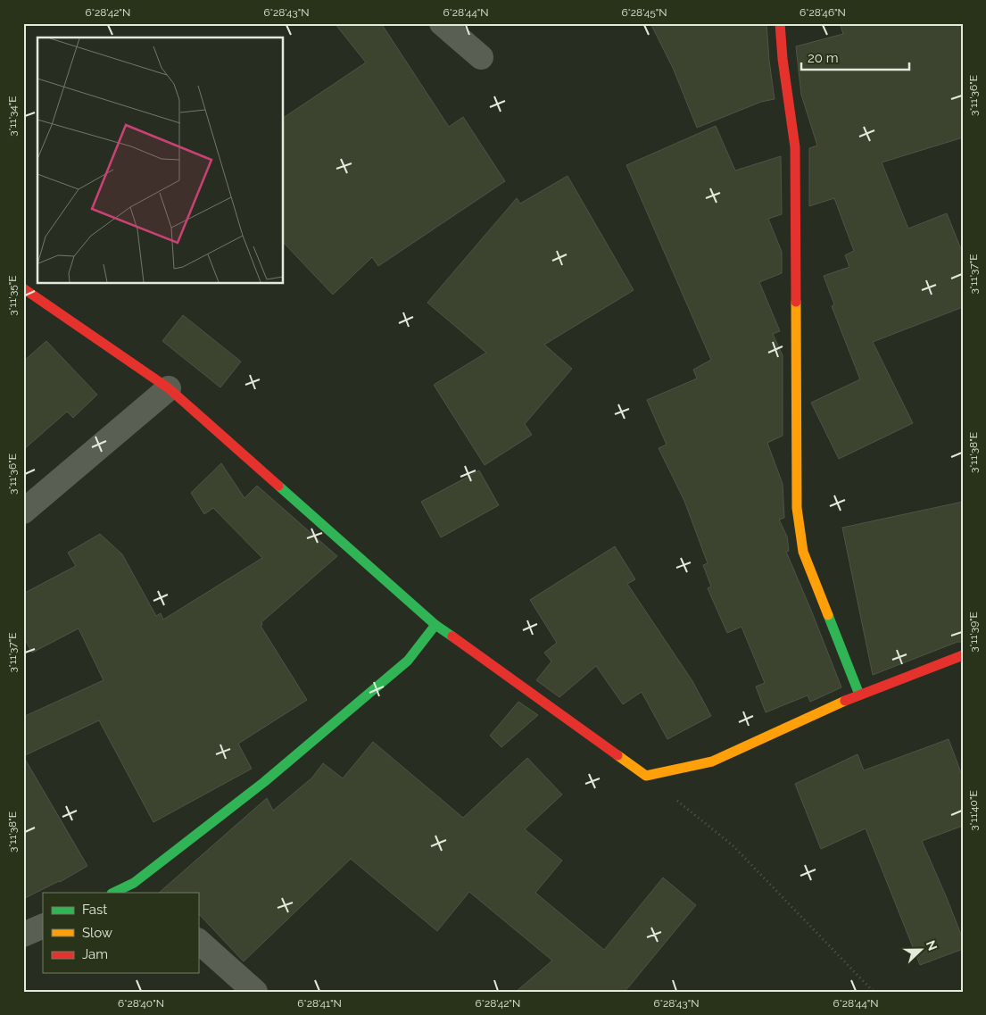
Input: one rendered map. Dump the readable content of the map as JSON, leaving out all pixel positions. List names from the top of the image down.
{
  "legend": ["Fast", "Slow", "Jam"],
  "scale_bar": "20 m",
  "north": "right",
  "coordinates": [
    "6°28'42\"N",
    "6°28'43\"N",
    "6°28'44\"N",
    "6°28'45\"N",
    "6°28'46\"N",
    "3°11'36\"E",
    "3°11'34\"E",
    "3°11'37\"E",
    "3°11'35\"E",
    "3°11'38\"E",
    "3°11'39\"E",
    "3°11'40\"E",
    "6°28'40\"N",
    "6°28'41\"N"
  ]
}
